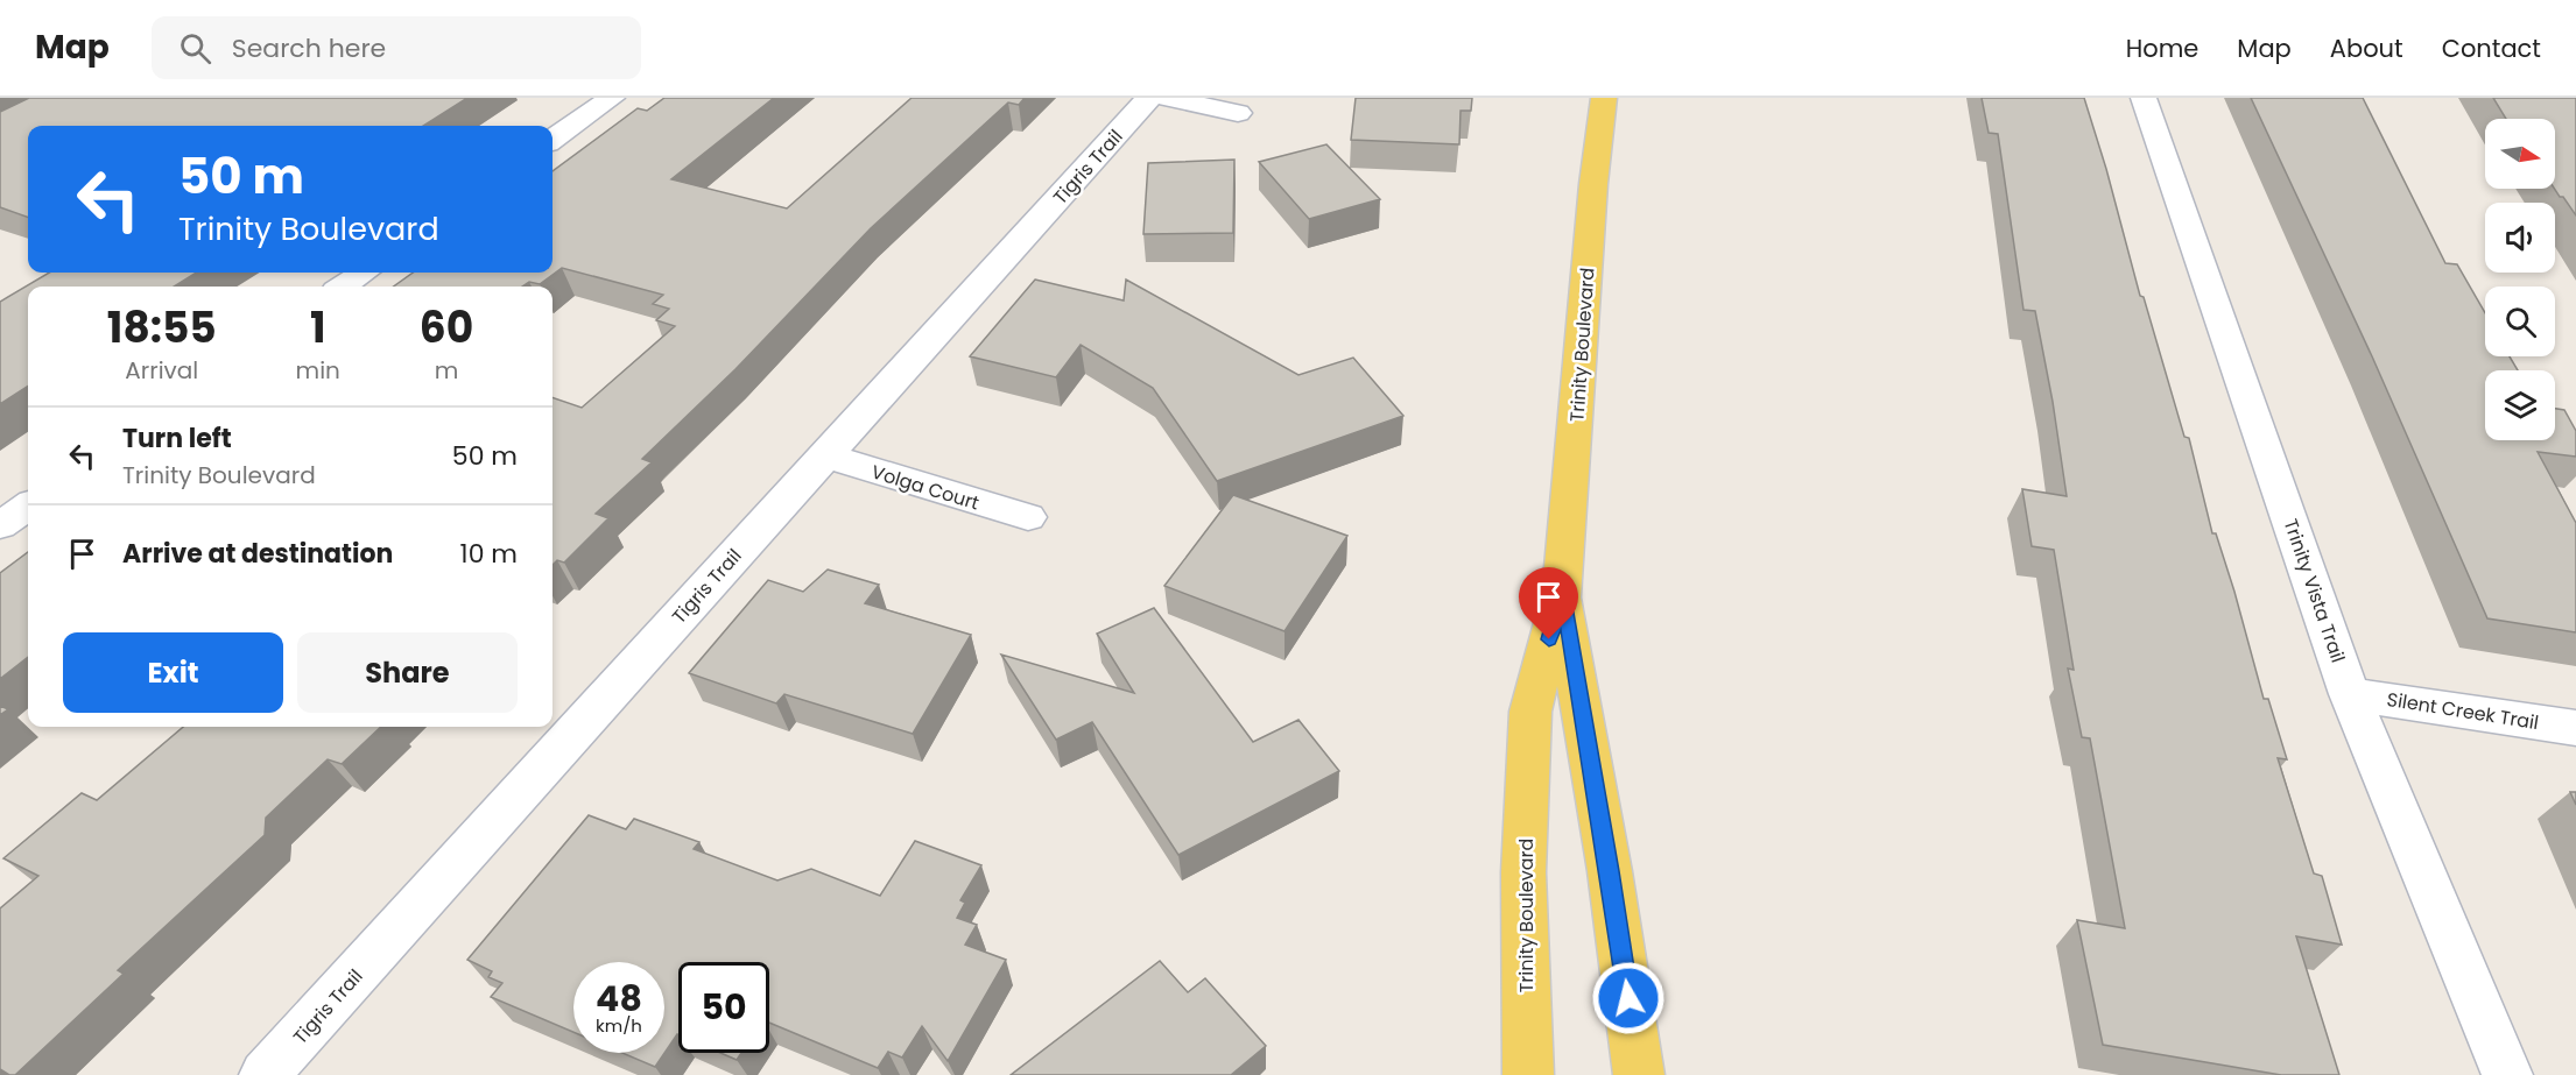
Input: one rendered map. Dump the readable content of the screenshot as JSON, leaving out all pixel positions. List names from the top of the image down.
{
  "streets": {
    "main road": ["Trinity Boulevard"],
    "street": [
      "Tigris Trail",
      "Volga Court",
      "Trinity Vista Trail",
      "Silent Creek Trail"
    ]
  },
  "crossings": [
    ["Tigris Trail", "Volga Court"],
    ["Trinity Vista Trail", "Silent Creek Trail"]
  ],
  "north": "right",
  "page": {
    "header": "Map",
    "search": "Search here",
    "nav": [
      "Home",
      "Map",
      "About",
      "Contact"
    ],
    "turn": ["50 m", "Trinity Boulevard"],
    "eta": [
      "18:55",
      "Arrival",
      "1",
      "min",
      "60",
      "m"
    ],
    "list": [
      {
        "name": "Turn left",
        "note": "Trinity Boulevard",
        "value": "50 m"
      },
      {
        "name": "Arrive at destination",
        "value": "10 m"
      }
    ],
    "buttons": ["Exit", "Share"],
    "speed": "48 km/h",
    "limit": "50"
  }
}
